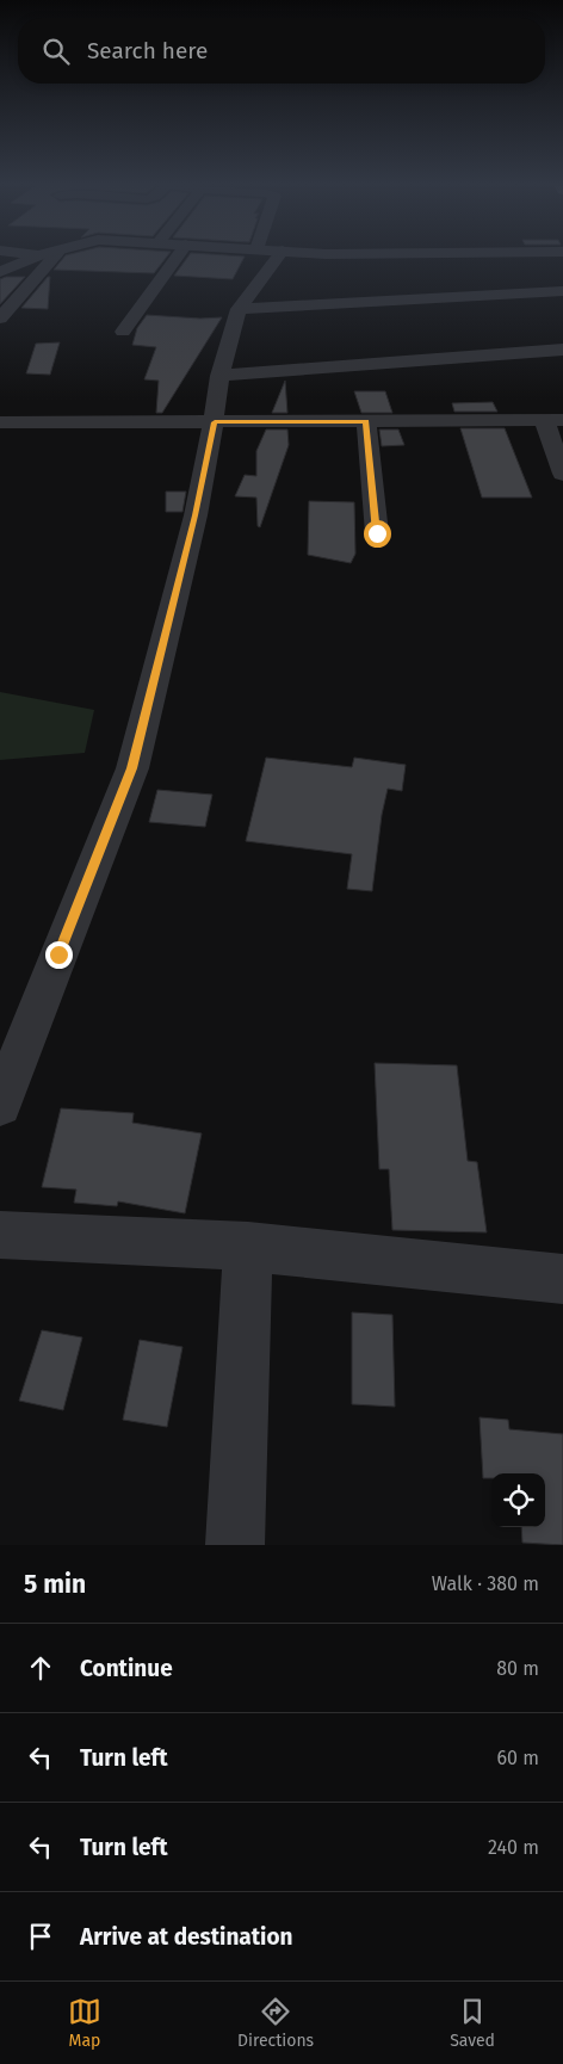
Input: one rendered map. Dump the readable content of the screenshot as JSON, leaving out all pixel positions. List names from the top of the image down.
{
  "page": {
    "search": "Search here",
    "heading": ["5 min", "Walk · 380 m"],
    "list": [
      ["Continue", "80 m"],
      ["Turn left", "60 m"],
      ["Turn left", "240 m"],
      "Arrive at destination"
    ],
    "nav": ["Map", "Directions", "Saved"]
  }
}
